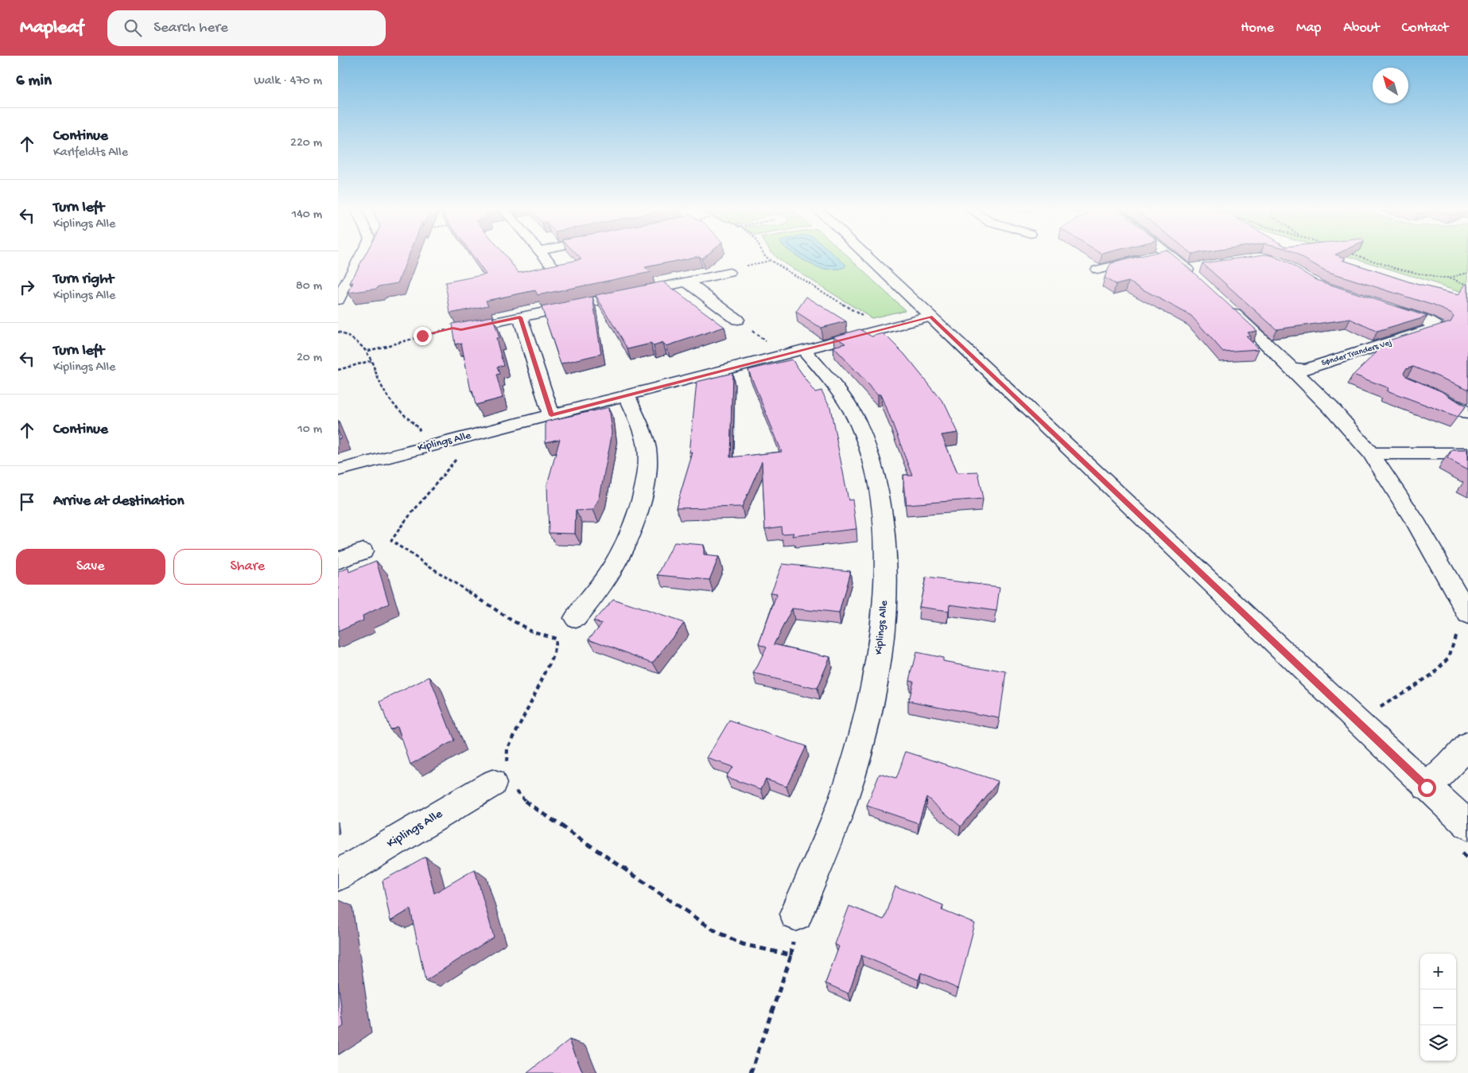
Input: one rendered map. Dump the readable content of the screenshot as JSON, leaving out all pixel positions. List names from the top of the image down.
{
  "streets": {
    "street": ["Sønder Tranders Vej", "Kiplings Alle"]
  },
  "north": "top left",
  "page": {
    "header": "Mapleaf",
    "search": "Search here",
    "nav": [
      "Home",
      "Map",
      "About",
      "Contact"
    ],
    "heading": ["6 min", "Walk · 470 m"],
    "list": [
      ["Continue", "Karlfeldts Alle", "220 m"],
      ["Turn left", "Kiplings Alle", "140 m"],
      ["Turn right", "Kiplings Alle", "80 m"],
      ["Turn left", "Kiplings Alle", "20 m"],
      ["Continue", "10 m"],
      "Arrive at destination"
    ],
    "buttons": ["Save", "Share"],
    "map_buttons": ["+", "−"]
  }
}
